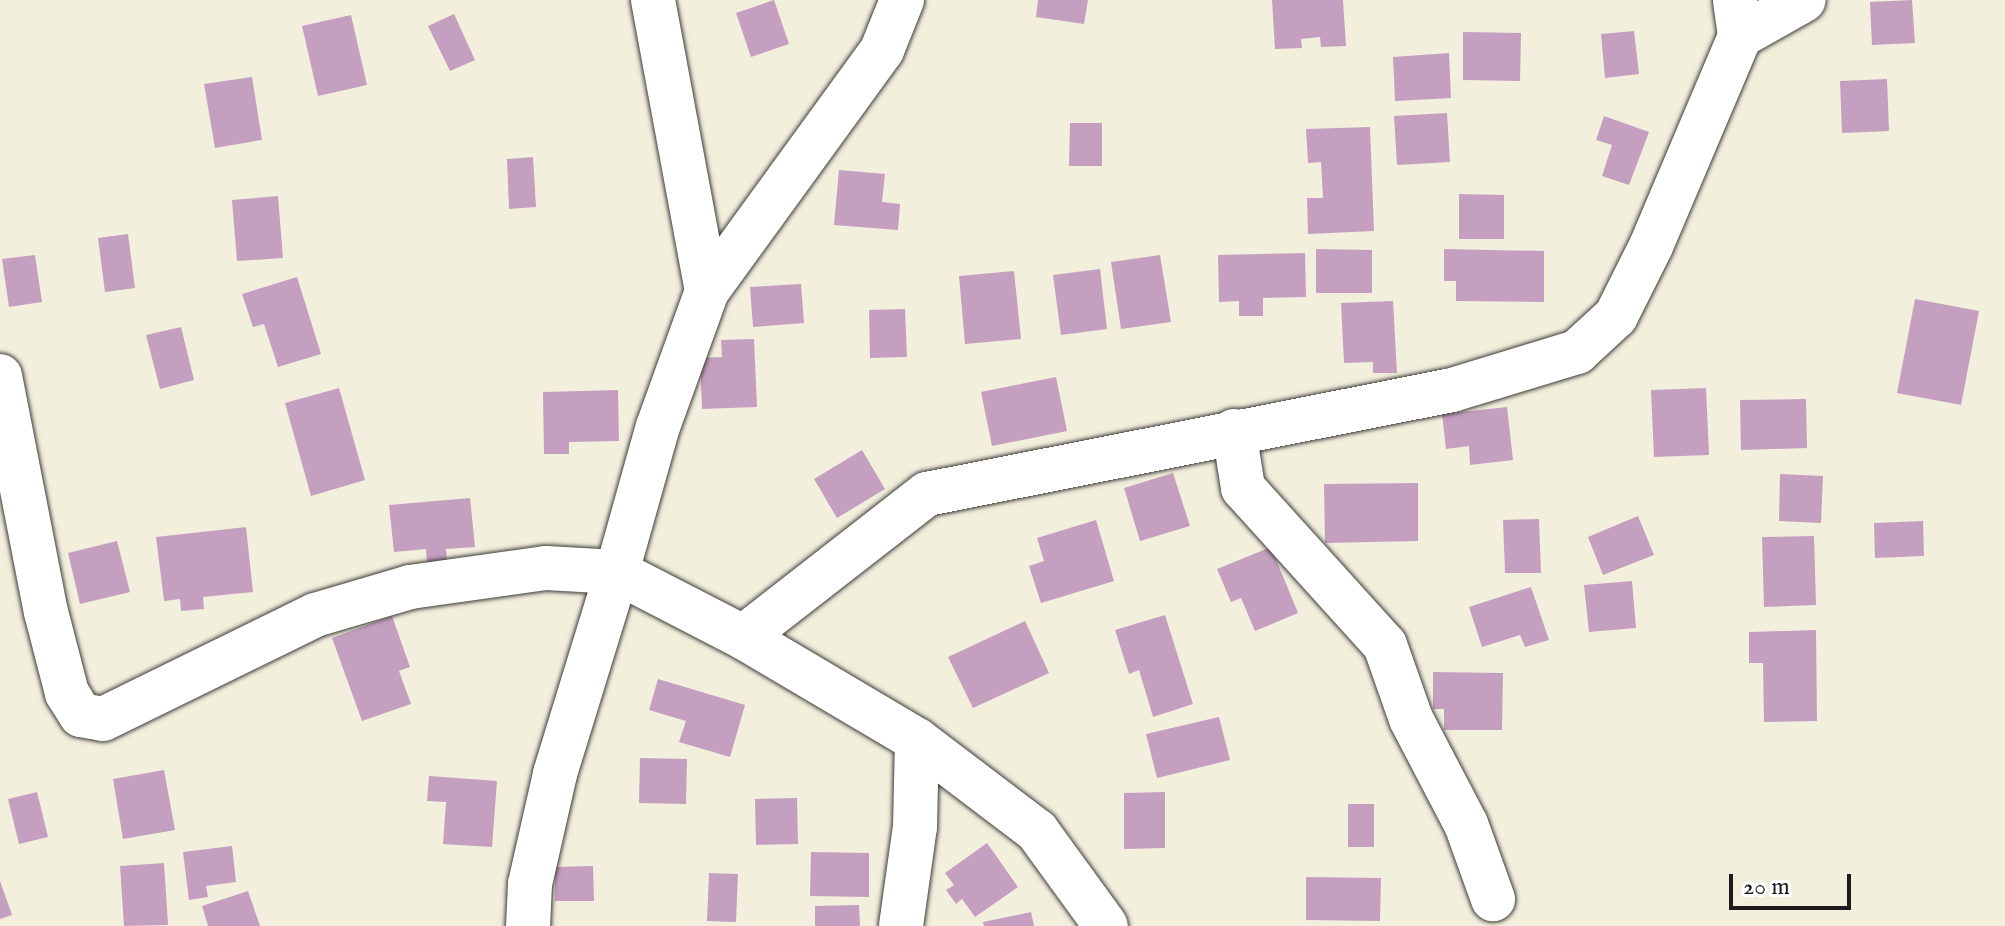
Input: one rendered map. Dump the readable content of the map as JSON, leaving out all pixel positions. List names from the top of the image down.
{
  "scale_bar": "20 m"
}
